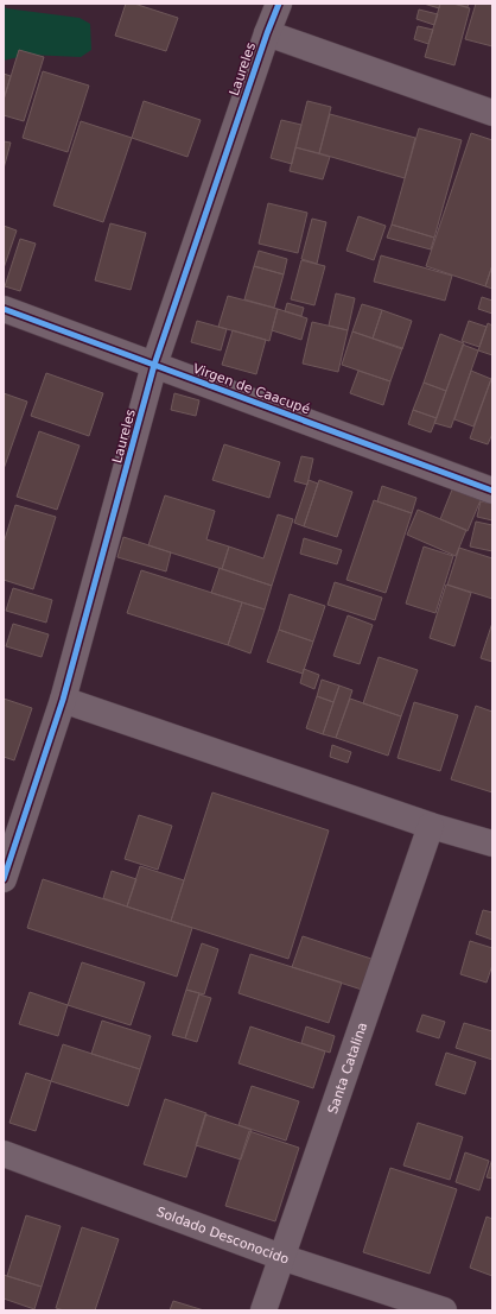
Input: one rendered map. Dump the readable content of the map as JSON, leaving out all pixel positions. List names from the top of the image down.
{
  "streets": {
    "street": [
      "Laureles",
      "Virgen de Caacupé",
      "Santa Catalina",
      "Soldado Desconocido"
    ]
  },
  "crossings": [
    ["Laureles", "Virgen de Caacupé"],
    ["Santa Catalina", "Soldado Desconocido"]
  ]
}
